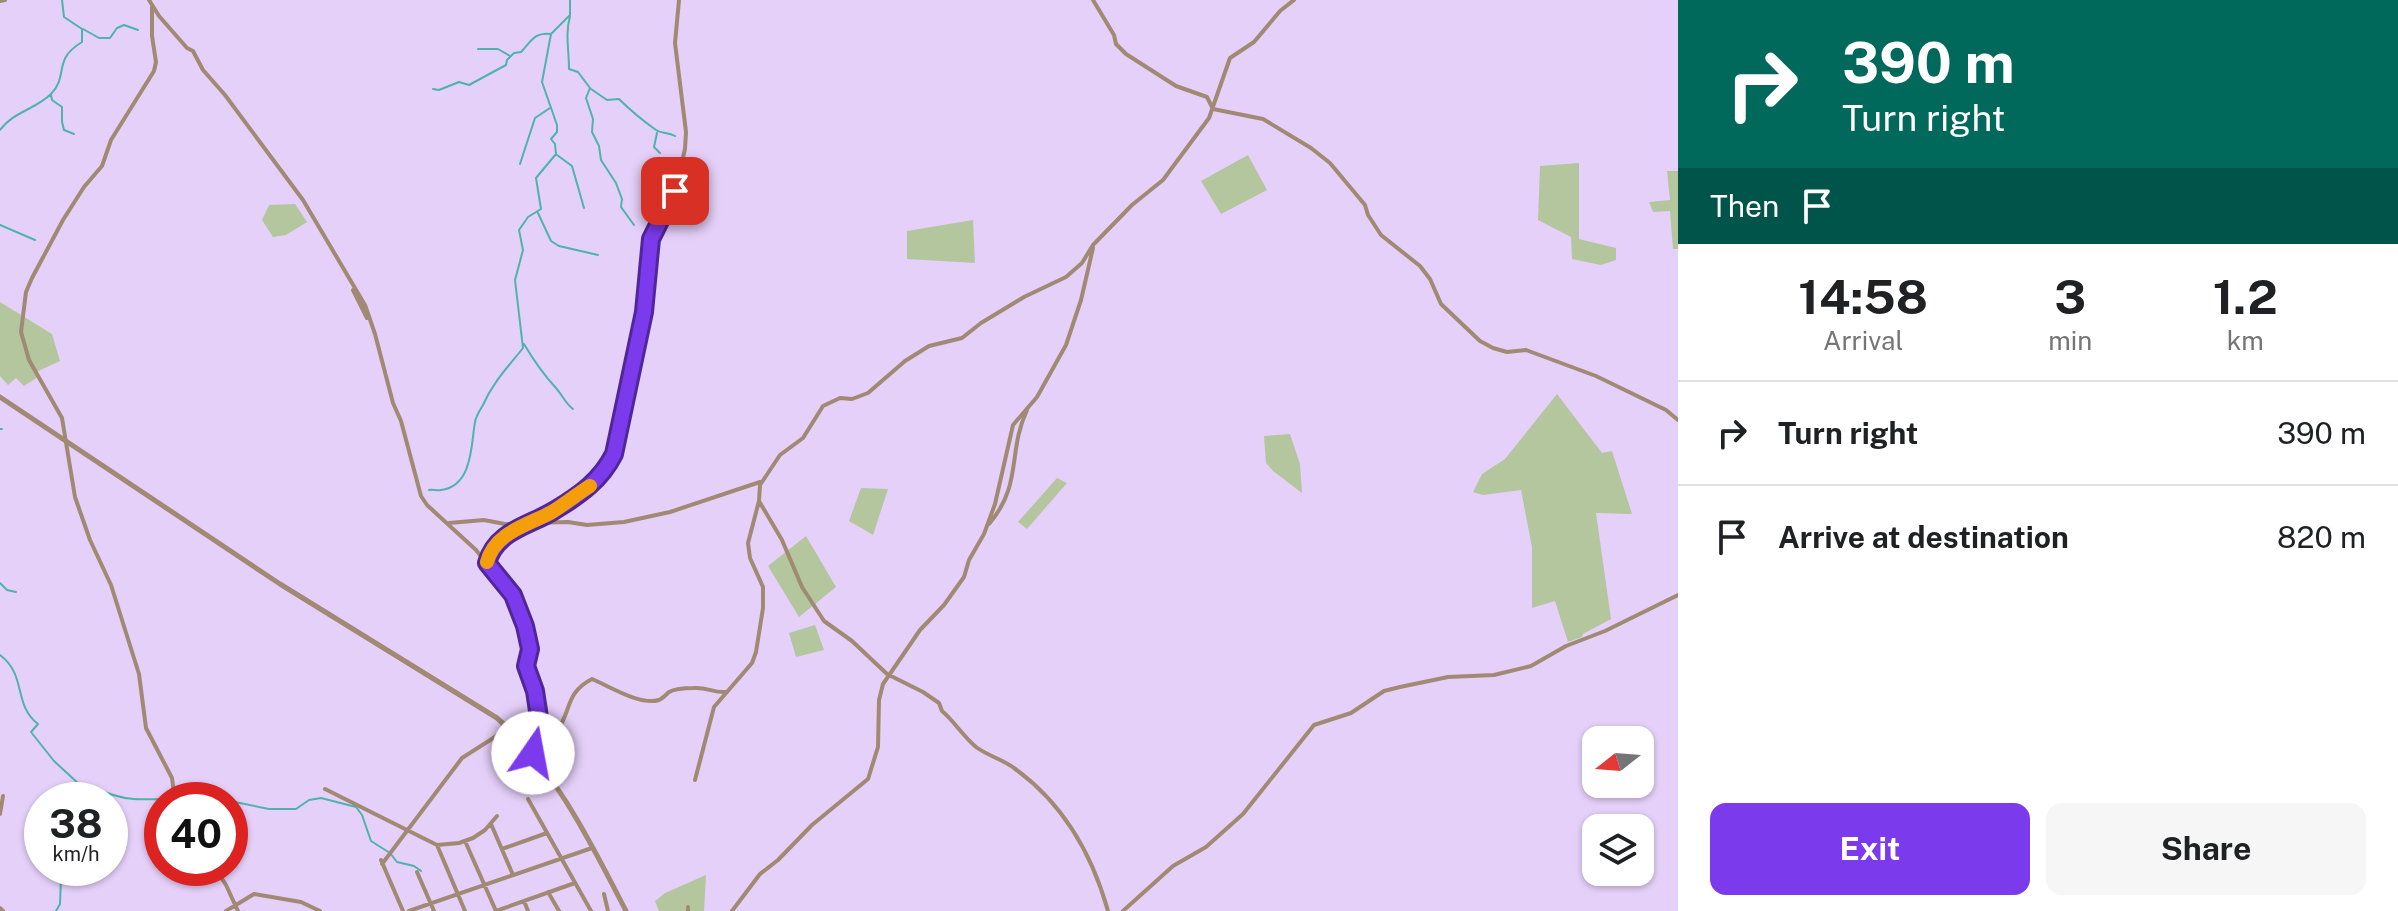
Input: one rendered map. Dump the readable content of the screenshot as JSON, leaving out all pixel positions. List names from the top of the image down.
{
  "north": "left",
  "page": {
    "turn": ["390 m", "Turn right"],
    "then": "Then",
    "eta": [
      "14:58",
      "Arrival",
      "3",
      "min",
      "1.2",
      "km"
    ],
    "list": [
      {
        "name": "Turn right",
        "value": "390 m"
      },
      {
        "name": "Arrive at destination",
        "value": "820 m"
      }
    ],
    "speed": "38 km/h",
    "limit": "40",
    "buttons": ["Exit", "Share"]
  }
}
